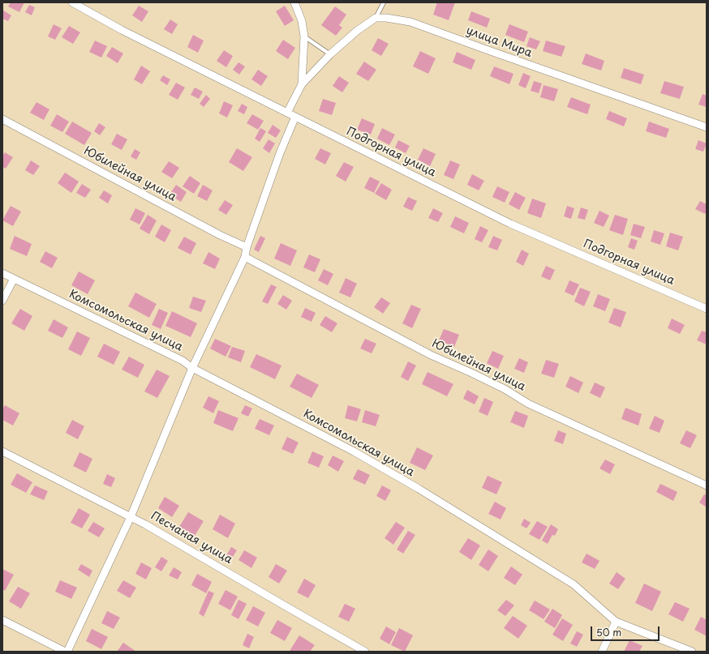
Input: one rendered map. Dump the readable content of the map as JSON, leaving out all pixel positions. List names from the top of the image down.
{
  "streets": {
    "street": [
      "улица Мира",
      "Подгорная улица",
      "Юбилейная улица",
      "Комсомольская улица",
      "Песчаная улица"
    ]
  },
  "scale_bar": "50 m"
}
